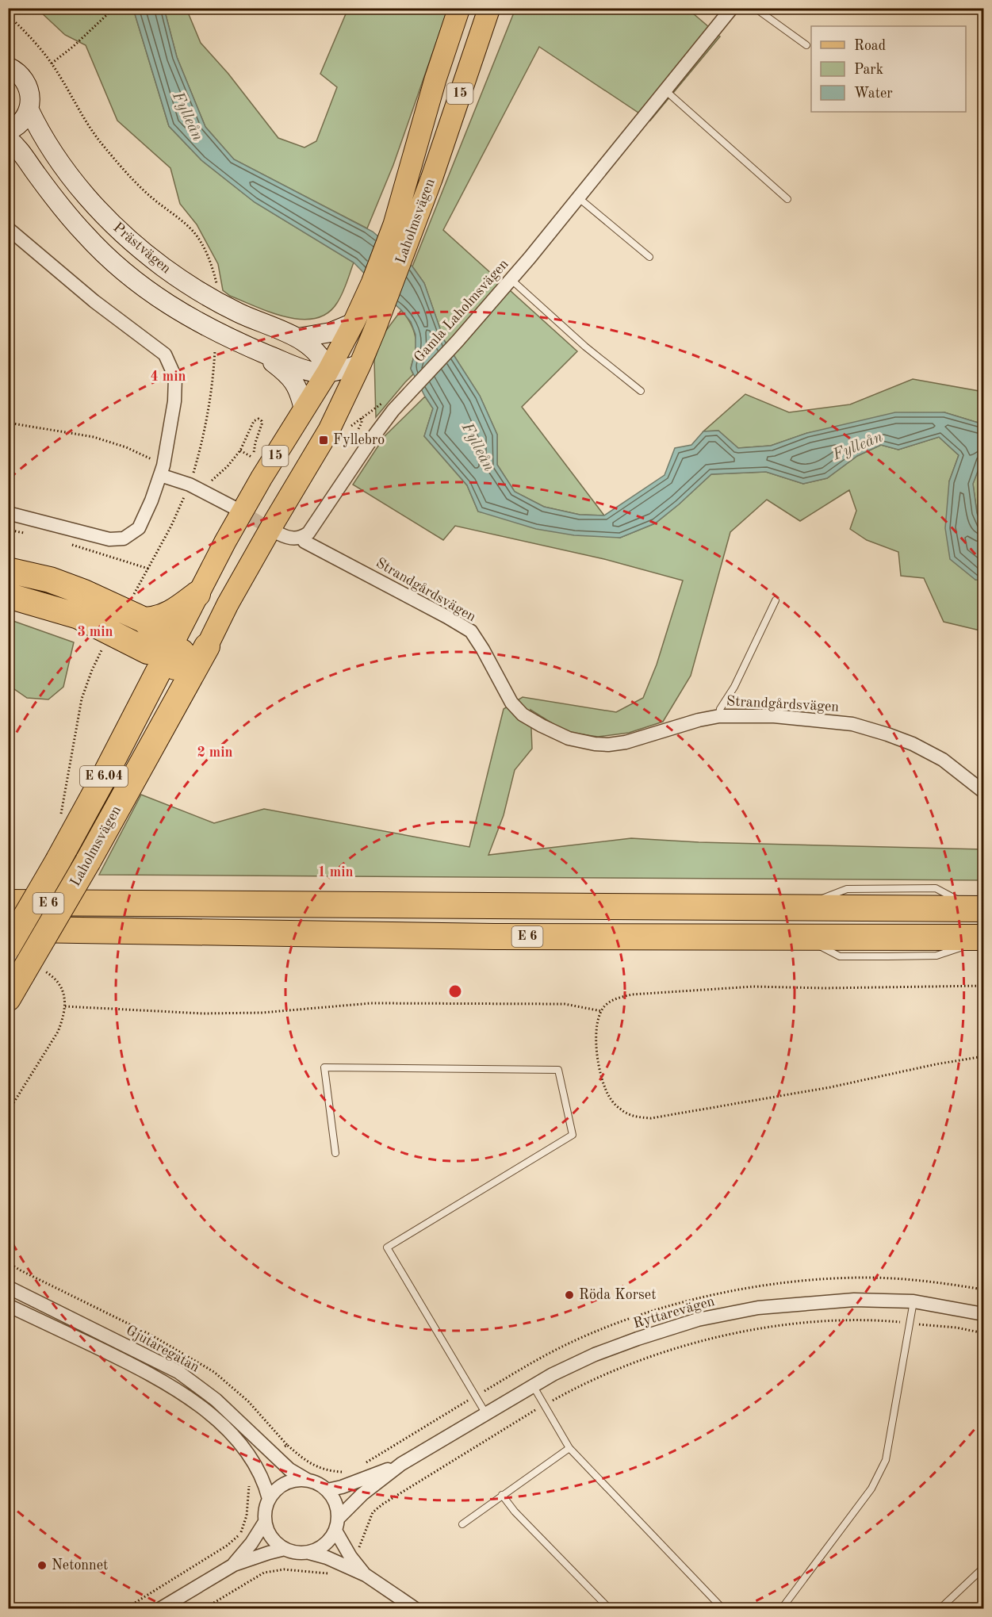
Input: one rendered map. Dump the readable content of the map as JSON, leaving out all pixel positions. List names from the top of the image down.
{
  "streets": {
    "highway": ["Laholmsvägen", "E 6.04", "E 6"],
    "main road": ["15"],
    "street": [
      "Prästvägen",
      "Gamla Laholmsvägen",
      "Strandgårdsvägen",
      "Ryttarevägen",
      "Gjutaregatan"
    ]
  },
  "crossings": [
    ["Laholmsvägen", "Prästvägen"],
    ["Gamla Laholmsvägen", "Strandgårdsvägen"],
    ["Ryttarevägen", "Gjutaregatan"]
  ],
  "water": ["Fylleån"],
  "places": {
    "transit": ["Fyllebro"],
    "other": ["Röda Korset", "Netonnet"]
  },
  "legend": ["Road", "Park", "Water"],
  "rings": [
    "4 min",
    "3 min",
    "2 min",
    "1 min"
  ]
}
